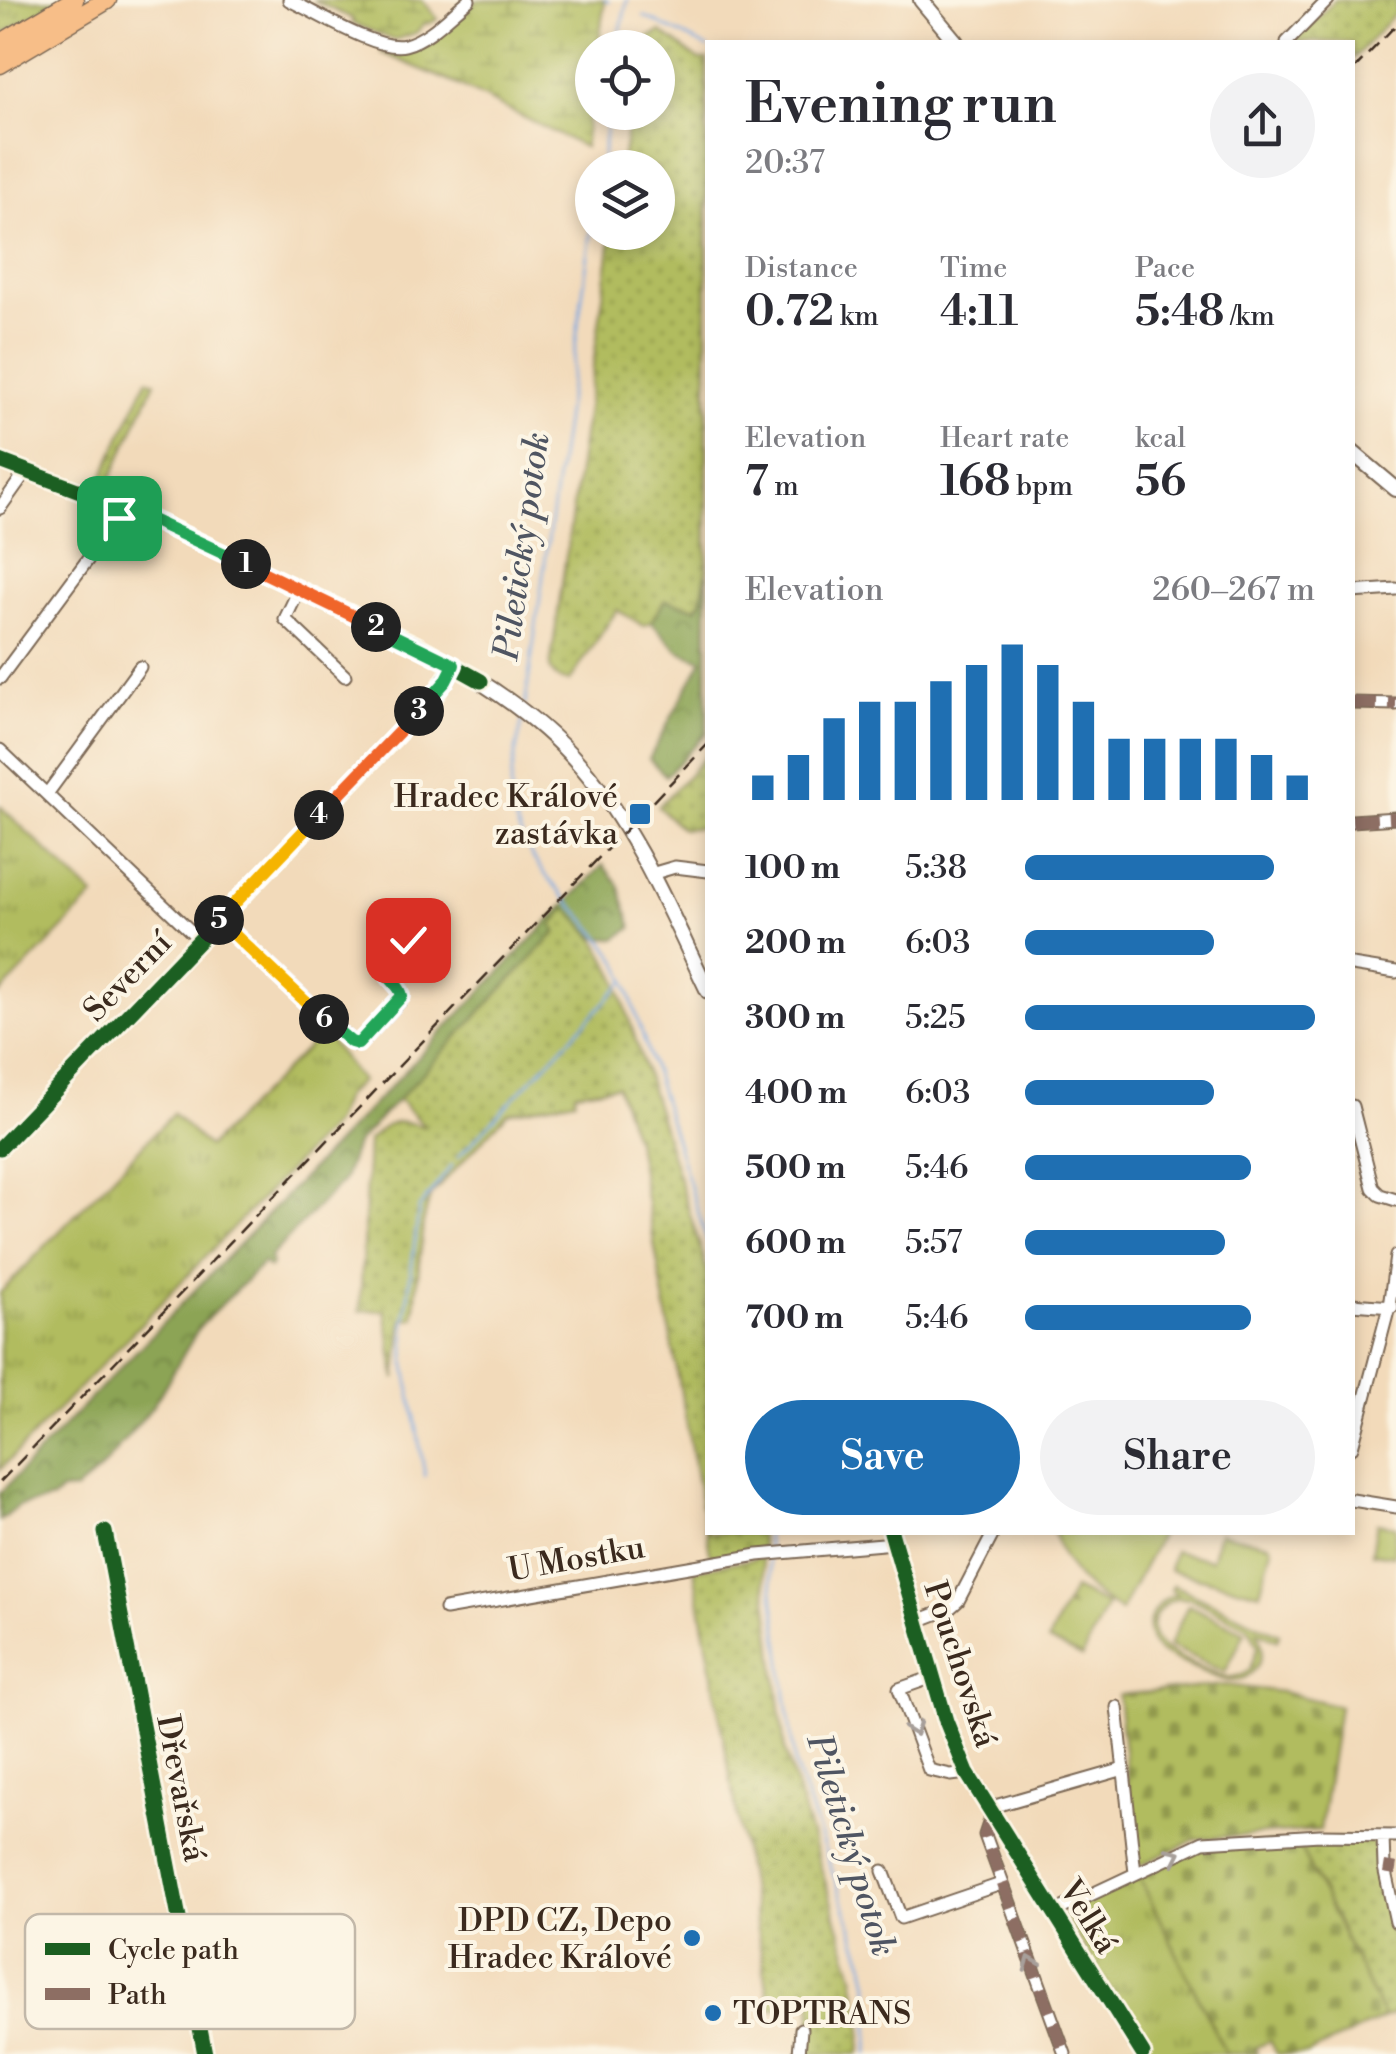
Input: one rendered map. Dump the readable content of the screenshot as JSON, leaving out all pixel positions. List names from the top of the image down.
{
  "streets": {
    "street": [
      "Severní",
      "U Mostku",
      "Pouchovská",
      "Dřevařská",
      "Velká"
    ]
  },
  "crossings": [
    ["U Mostku", "Pouchovská"],
    ["Pouchovská", "Velká"]
  ],
  "water": ["Piletický potok"],
  "places": {
    "transit": ["Hradec Králové zastávka"],
    "other": ["DPD CZ, Depo Hradec Králové", "TOPTRANS"]
  },
  "legend": ["Cycle path", "Path"],
  "page": {
    "heading": ["Evening run", "20:37"],
    "stats": [
      ["Distance", "0.72 km"],
      ["Time", "4:11"],
      ["Pace", "5:48 /km"],
      ["Elevation", "7 m"],
      ["Heart rate", "168 bpm"],
      ["kcal", "56"]
    ],
    "pins": [
      "1",
      "2",
      "3",
      "4",
      "5",
      "6"
    ],
    "chart": ["Elevation", "260–267 m"],
    "list": [
      {
        "name": "100 m",
        "note": "5:38"
      },
      {
        "name": "200 m",
        "note": "6:03"
      },
      {
        "name": "300 m",
        "note": "5:25"
      },
      {
        "name": "400 m",
        "note": "6:03"
      },
      {
        "name": "500 m",
        "note": "5:46"
      },
      {
        "name": "600 m",
        "note": "5:57"
      },
      {
        "name": "700 m",
        "note": "5:46"
      }
    ],
    "buttons": ["Save", "Share"]
  }
}
